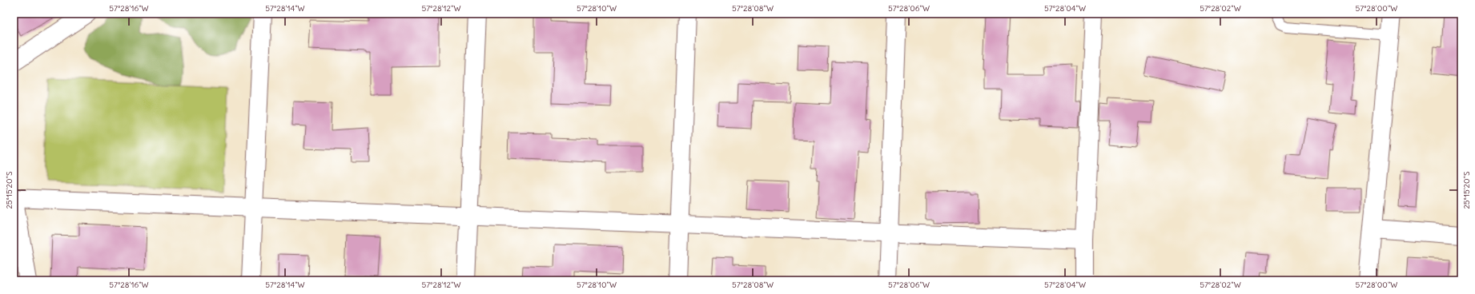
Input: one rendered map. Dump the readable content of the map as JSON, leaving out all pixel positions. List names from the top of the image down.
{
  "coordinates": [
    "57°28'16\"W",
    "57°28'14\"W",
    "57°28'12\"W",
    "57°28'10\"W",
    "57°28'08\"W",
    "57°28'06\"W",
    "57°28'04\"W",
    "57°28'02\"W",
    "57°28'00\"W",
    "25°15'20\"S"
  ]
}
